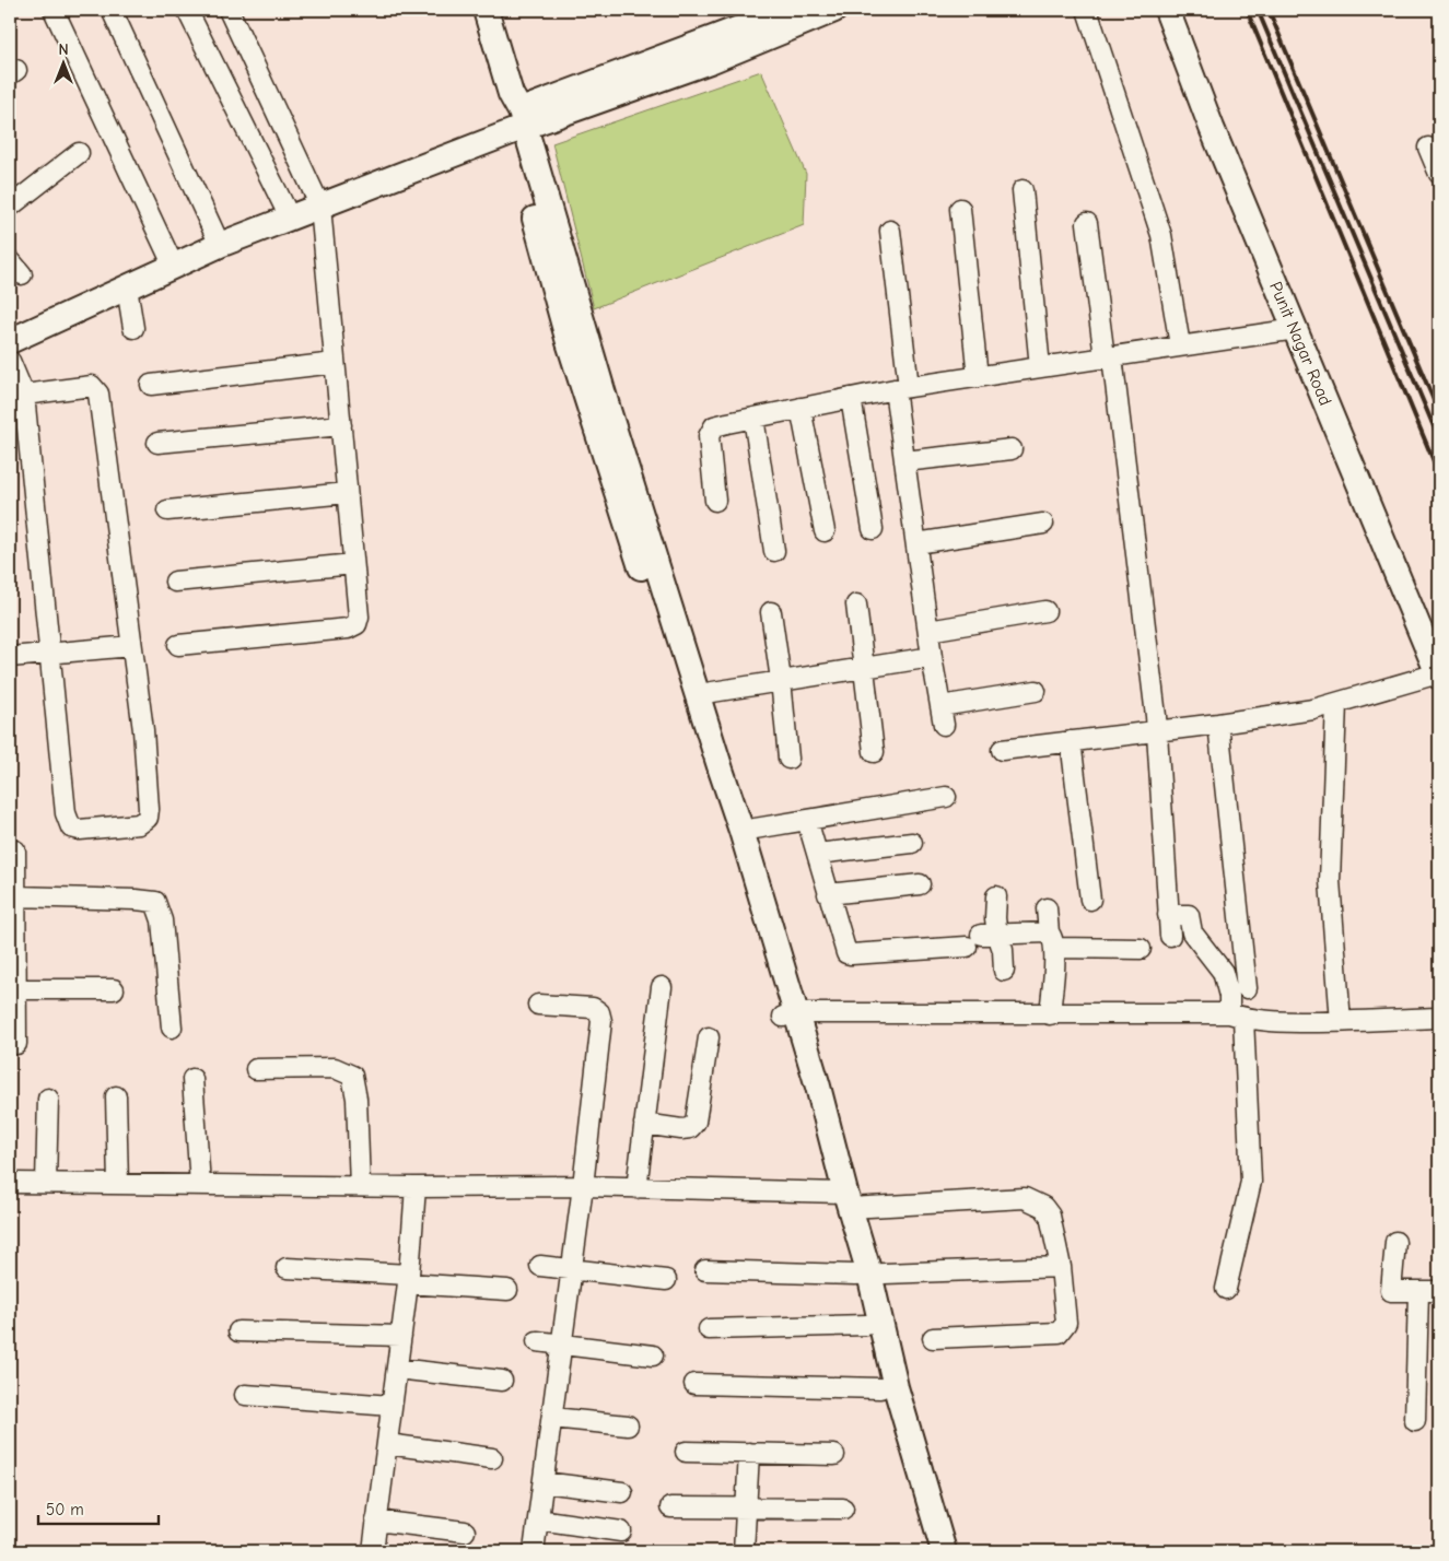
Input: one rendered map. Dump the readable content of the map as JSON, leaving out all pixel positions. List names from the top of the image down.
{
  "streets": {
    "street": ["Punit Nagar Road"]
  },
  "scale_bar": "50 m",
  "north": "top"
}
